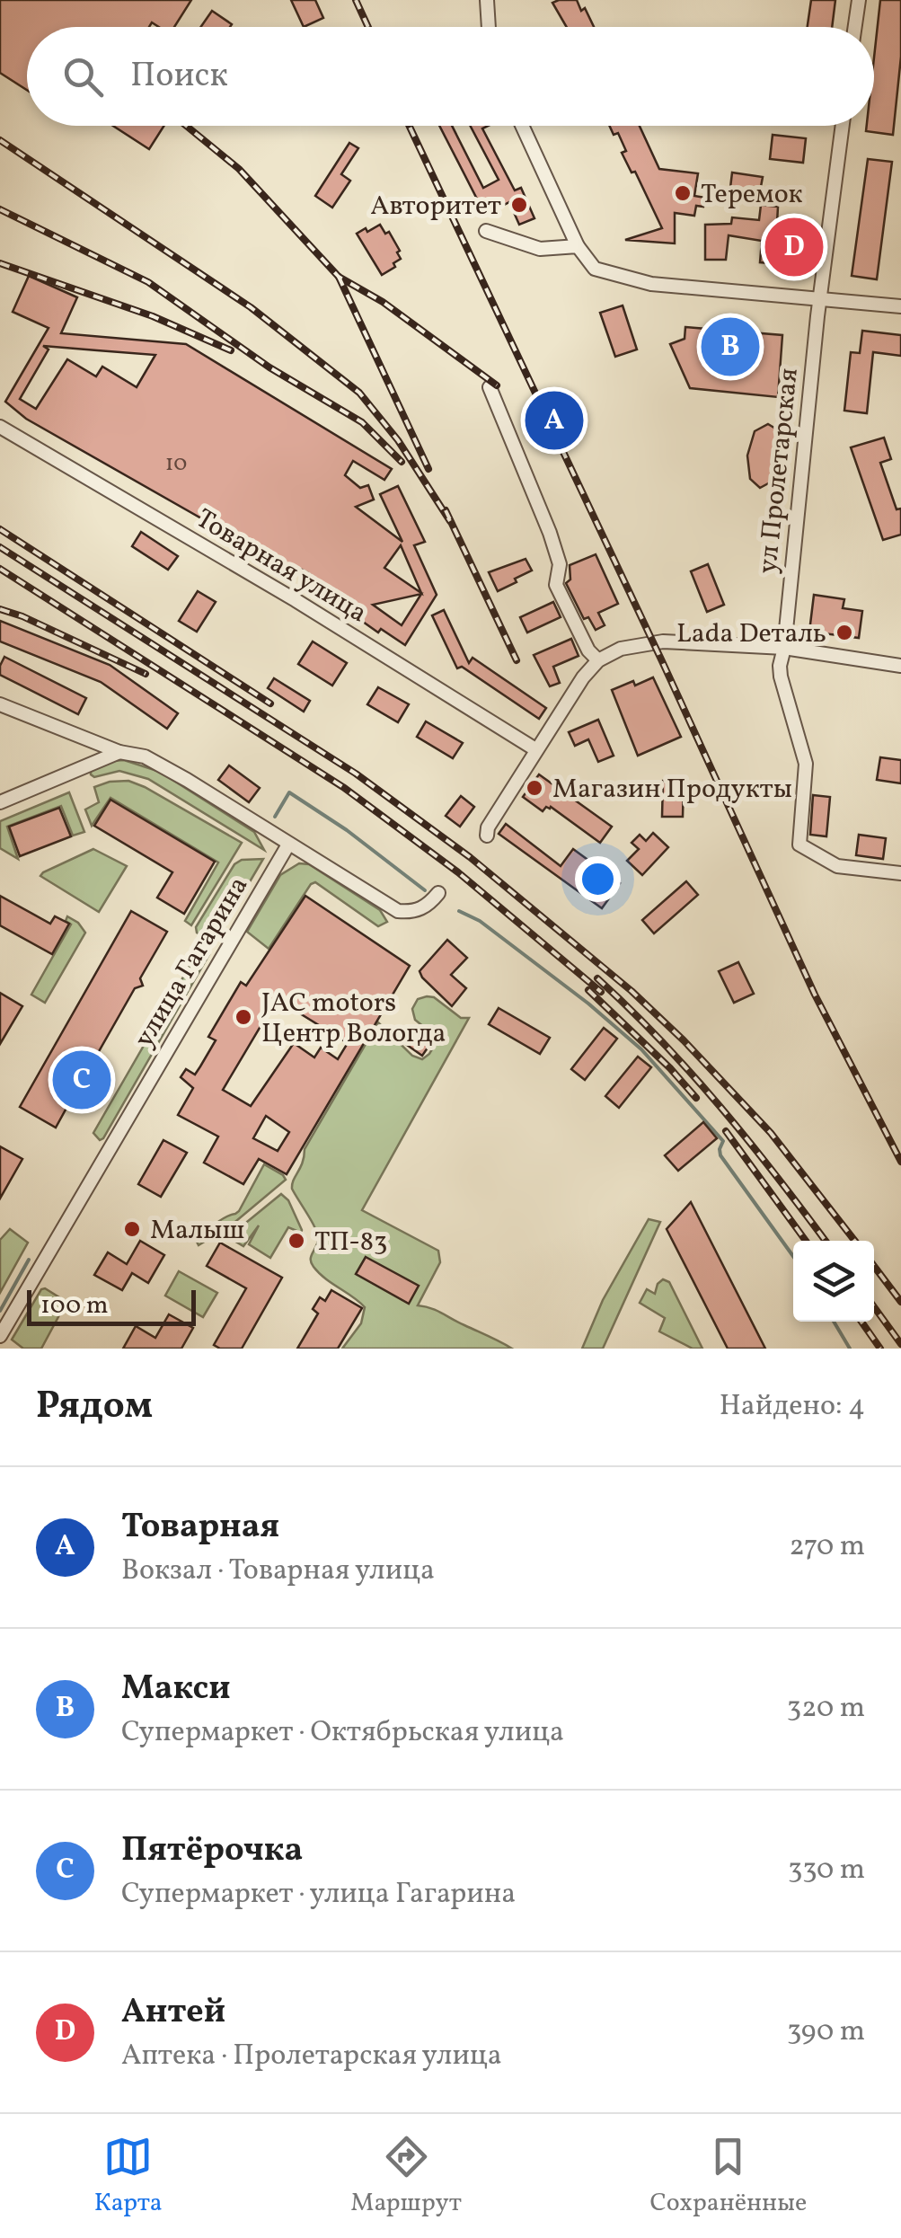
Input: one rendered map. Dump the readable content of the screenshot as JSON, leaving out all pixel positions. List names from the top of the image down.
{
  "streets": {
    "street": ["ул Пролетарская", "Товарная улица", "улица Гагарина"]
  },
  "places": [
    "Теремок",
    "Авторитет",
    "Lada Dеталь",
    "Магазин Продукты",
    "JAC motors Центр Вологда",
    "Малыш",
    "ТП-83"
  ],
  "house_numbers": ["10"],
  "scale_bar": "100 m",
  "page": {
    "search": "Поиск",
    "pins": [
      "D",
      "B",
      "A",
      "C"
    ],
    "scale": "100 m",
    "heading": ["Рядом", "Найдено: 4"],
    "list": [
      {
        "mark": "A",
        "name": "Товарная",
        "note": "Вокзал · Товарная улица",
        "value": "270 m"
      },
      {
        "mark": "B",
        "name": "Макси",
        "note": "Супермаркет · Октябрьская улица",
        "value": "320 m"
      },
      {
        "mark": "C",
        "name": "Пятёрочка",
        "note": "Супермаркет · улица Гагарина",
        "value": "330 m"
      },
      {
        "mark": "D",
        "name": "Антей",
        "note": "Аптека · Пролетарская улица",
        "value": "390 m"
      }
    ],
    "nav": ["Карта", "Маршрут", "Сохранённые"]
  }
}
